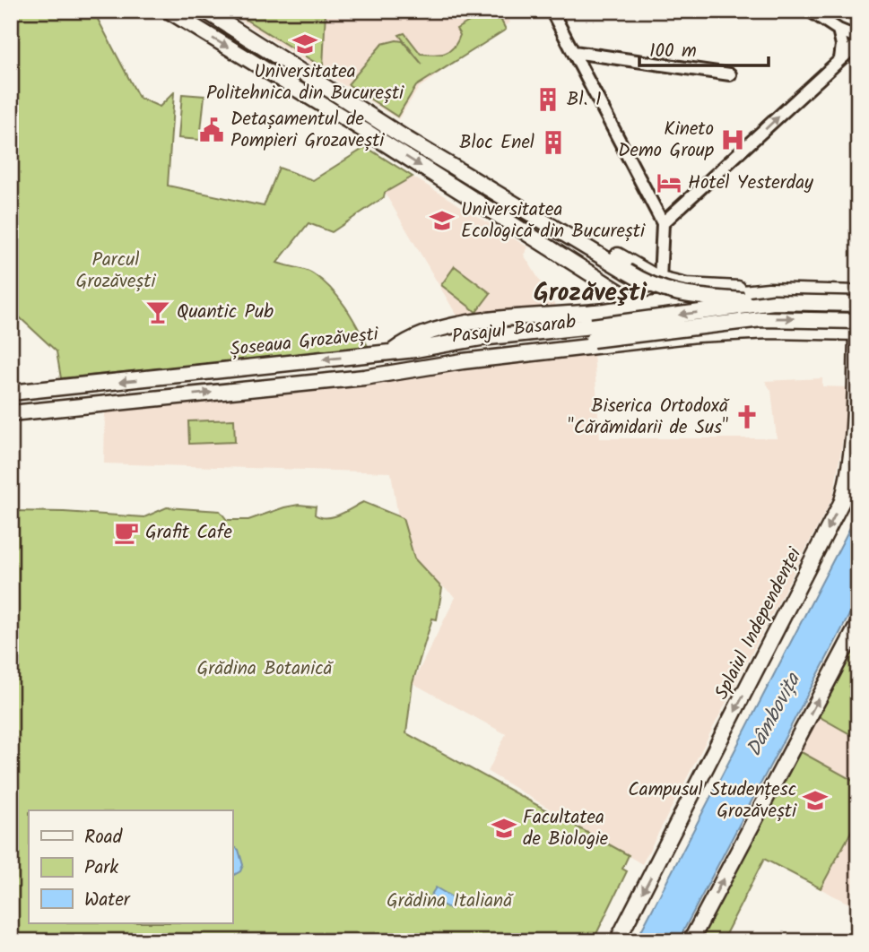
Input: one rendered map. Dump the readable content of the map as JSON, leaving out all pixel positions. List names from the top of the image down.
{
  "streets": {
    "main road": ["Pasajul Basarab", "Șoseaua Grozăvești", "Splaiul Independenței"]
  },
  "crossings": [
    ["Pasajul Basarab", "Șoseaua Grozăvești"],
    ["Pasajul Basarab", "Splaiul Independenței"]
  ],
  "districts": ["Grozăveşti"],
  "water": ["Dâmbovița"],
  "parks": ["Parcul Grozăvești", "Grădina Botanică", "Grădina Italiană"],
  "places": {
    "school or university": [
      "Universitatea Politehnica din București",
      "Universitatea Ecologică din București",
      "Campusul Studențesc Grozăvești",
      "Facultatea de Biologie"
    ],
    "building": ["Bl. 1", "Bloc Enel"],
    "public building": ["Detașamentul de Pompieri Grozavești"],
    "hospital": ["Kineto Demo Group"],
    "hotel": ["Hotel Yesterday"],
    "bar": ["Quantic Pub"],
    "church": ["Biserica Ortodoxă \"Cărămidarii de Sus\""],
    "cafe": ["Grafit Cafe"]
  },
  "legend": ["Road", "Park", "Water"],
  "scale_bar": "100 m"
}
